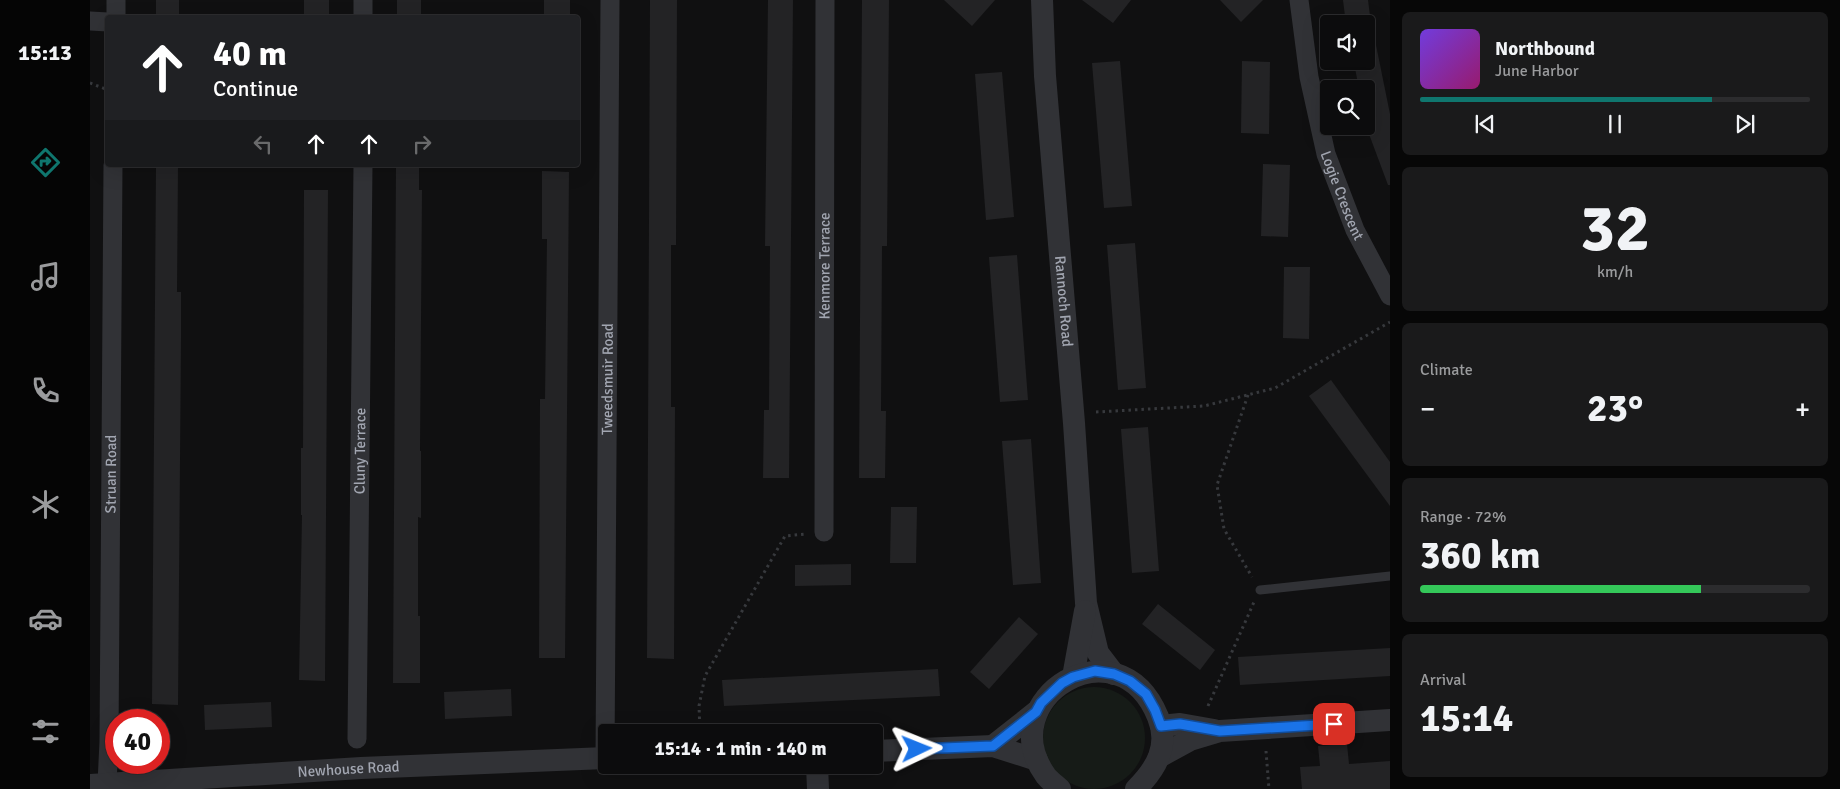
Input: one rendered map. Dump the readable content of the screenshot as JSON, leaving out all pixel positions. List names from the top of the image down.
{
  "streets": {
    "street": [
      "Logie Crescent",
      "Kenmore Terrace",
      "Rannoch Road",
      "Tweedsmuir Road",
      "Cluny Terrace",
      "Struan Road",
      "Newhouse Road"
    ]
  },
  "crossings": [
    ["Struan Road", "Newhouse Road"]
  ],
  "page": {
    "tabs": "15:13",
    "turn": ["40 m", "Continue"],
    "song": ["Northbound", "June Harbor"],
    "tile": [
      ["32", "km/h"],
      "Climate",
      ["Range · 72%", "360 km"],
      ["Arrival", "15:14"]
    ],
    "heat": ["−", "23°", "+"],
    "limit": "40",
    "trip": "15:14 · 1 min · 140 m"
  }
}
